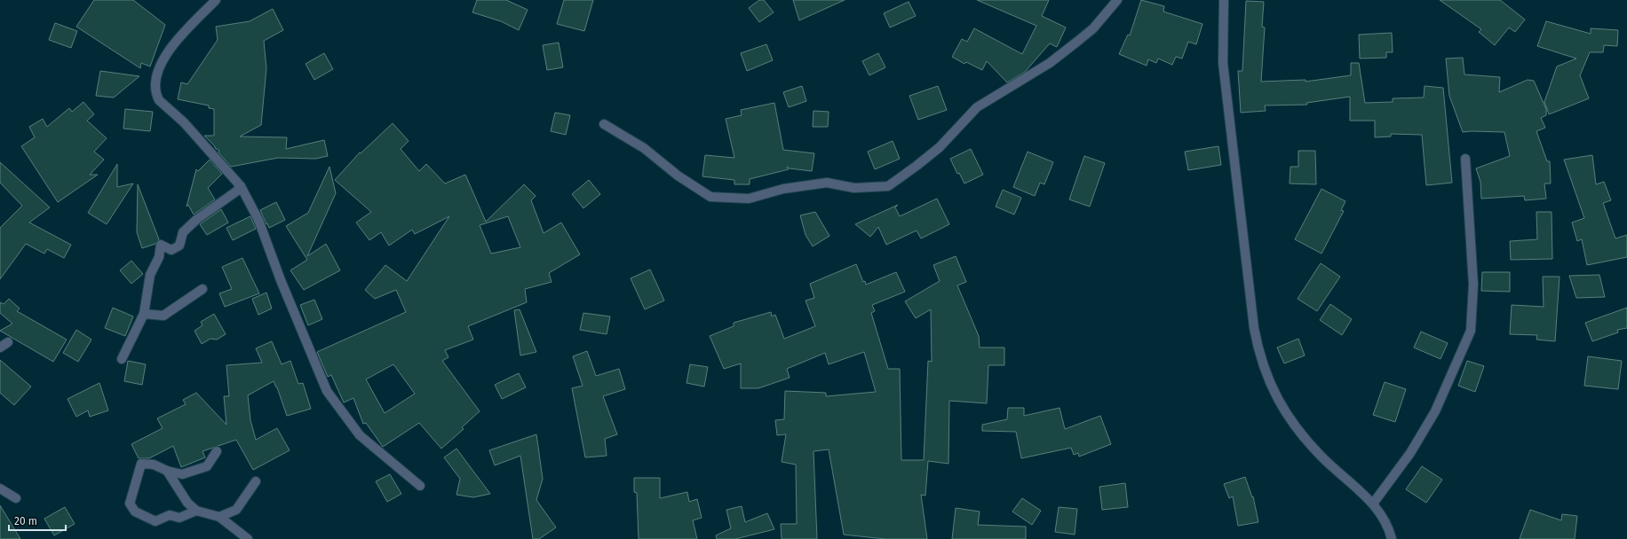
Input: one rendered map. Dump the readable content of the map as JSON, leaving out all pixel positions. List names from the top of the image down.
{
  "scale_bar": "20 m"
}
